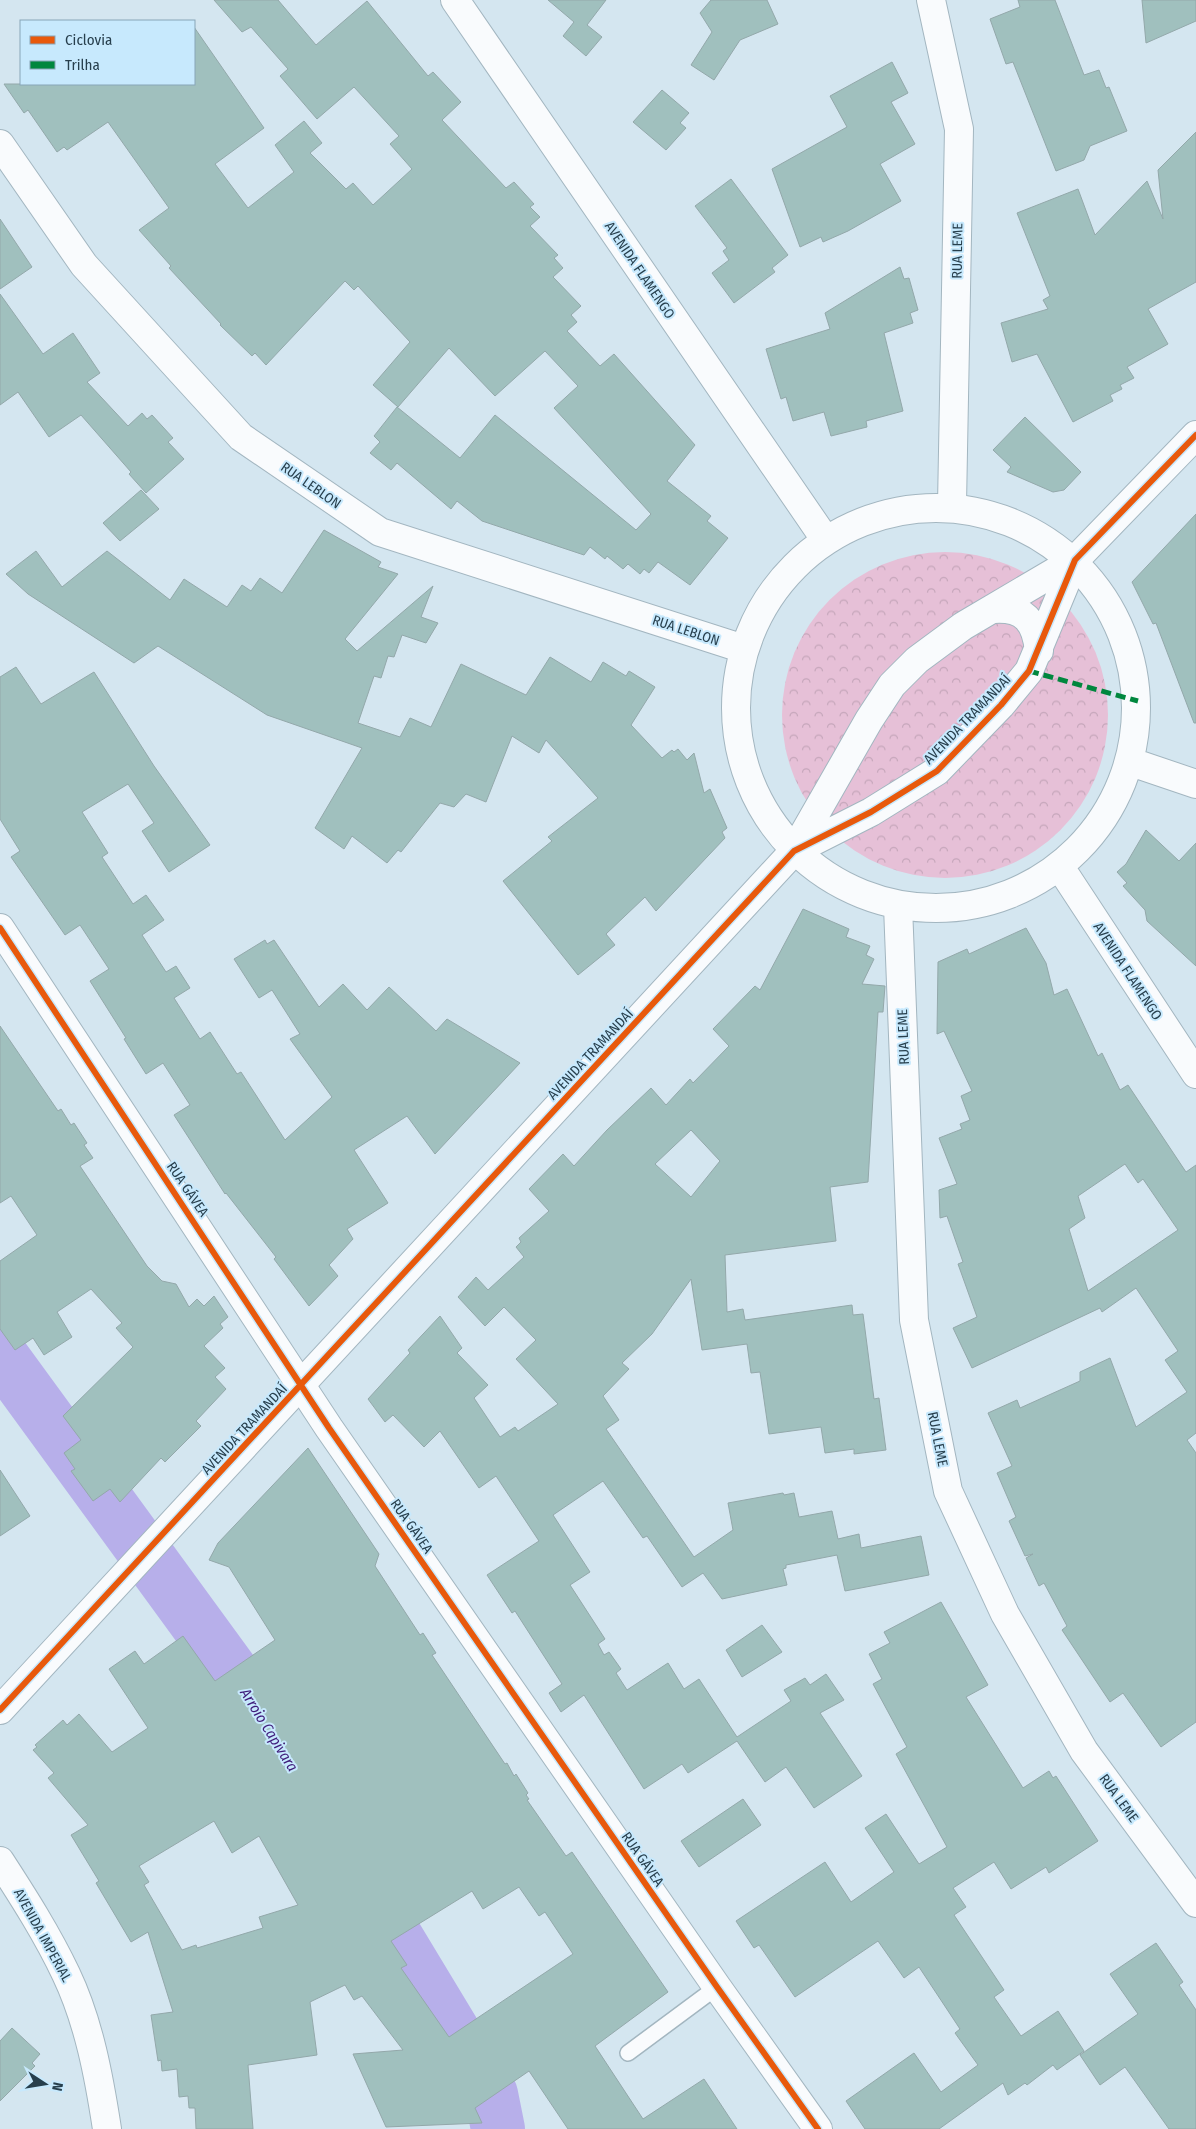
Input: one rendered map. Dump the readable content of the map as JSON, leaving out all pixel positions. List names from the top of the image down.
{
  "streets": {
    "street": [
      "RUA LEME",
      "AVENIDA FLAMENGO",
      "RUA LEBLON",
      "AVENIDA TRAMANDAÍ",
      "RUA GÁVEA",
      "AVENIDA IMPERIAL"
    ]
  },
  "crossings": [
    ["AVENIDA TRAMANDAÍ", "RUA GÁVEA"]
  ],
  "water": ["Arroio Capivara"],
  "legend": ["Ciclovia", "Trilha"],
  "north": "right"
}
